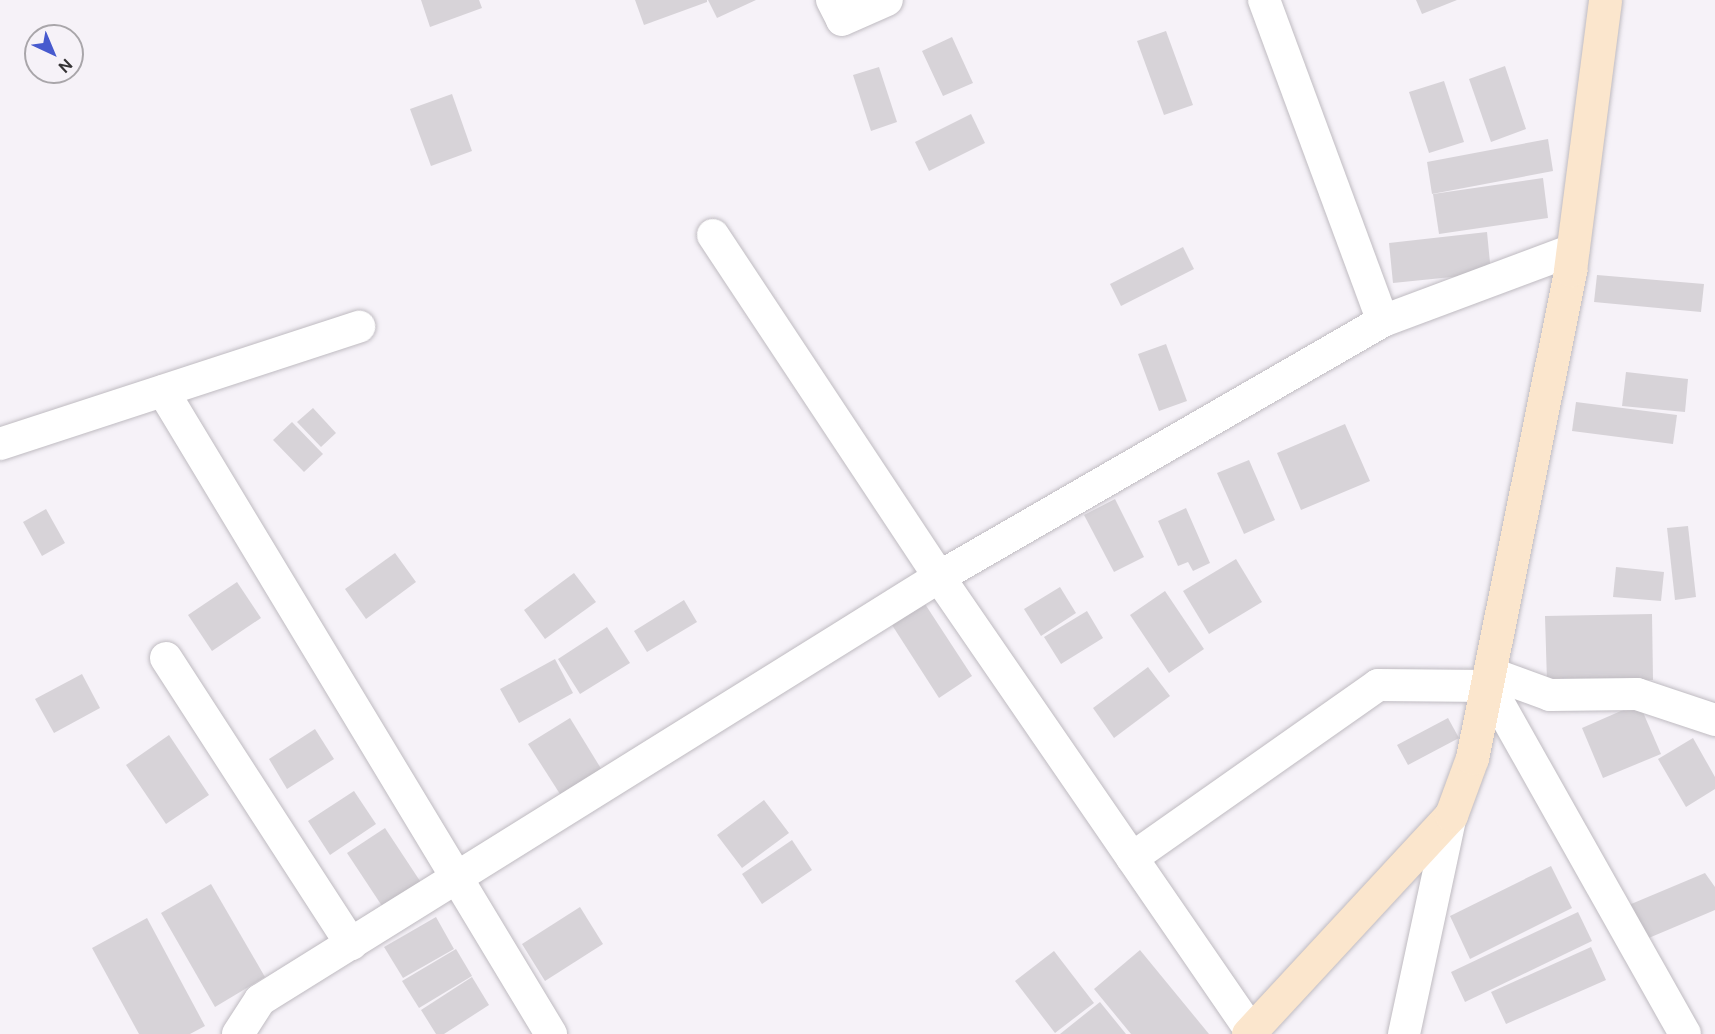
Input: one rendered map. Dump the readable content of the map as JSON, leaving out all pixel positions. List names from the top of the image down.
{
  "north": "bottom right"
}
